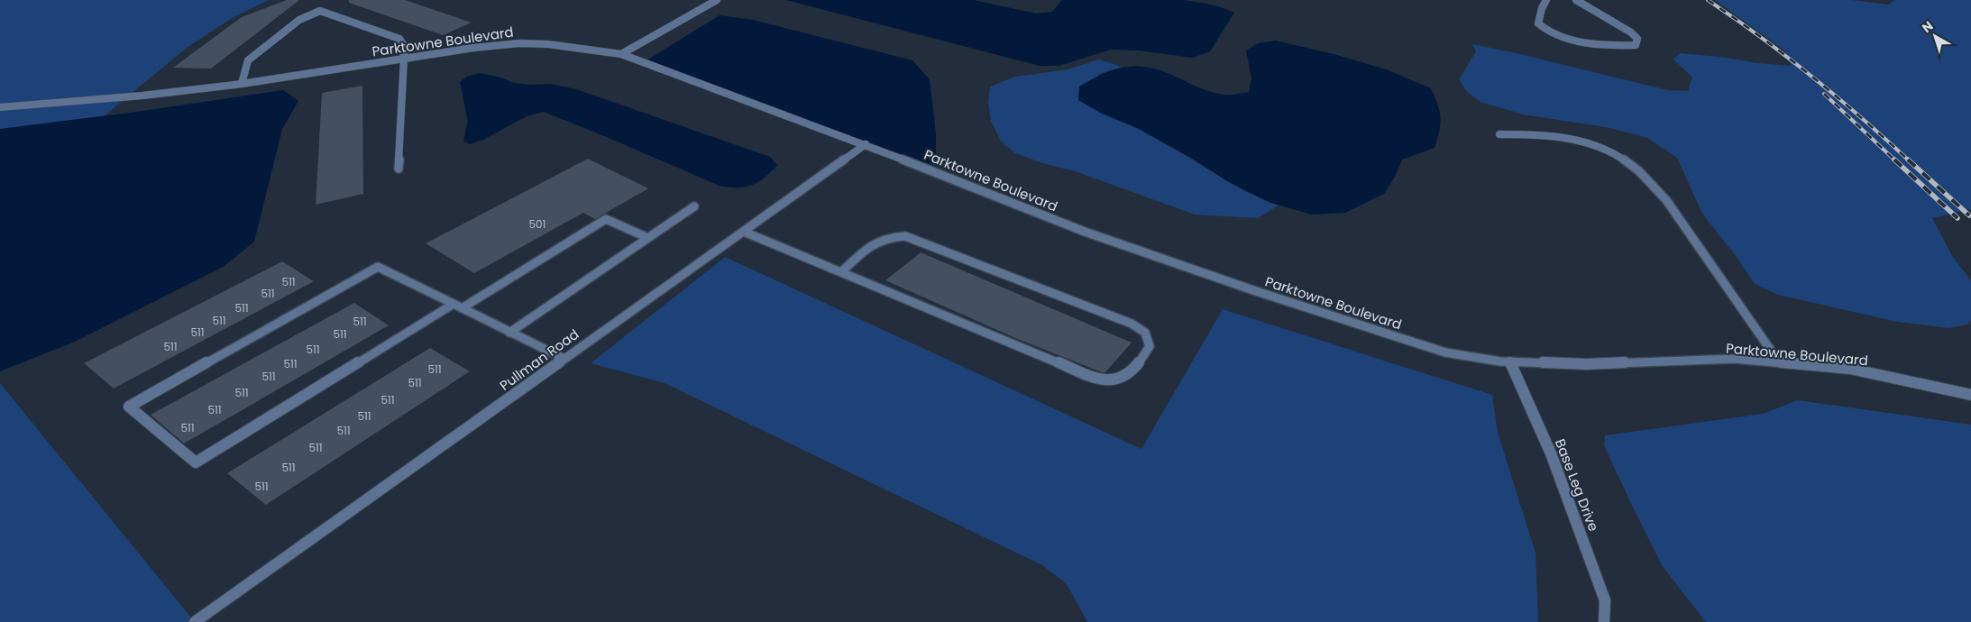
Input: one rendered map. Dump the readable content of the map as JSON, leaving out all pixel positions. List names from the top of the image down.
{
  "streets": {
    "lane": ["Parktowne Boulevard", "Pullman Road", "Base Leg Drive"]
  },
  "crossings": [
    ["Parktowne Boulevard", "Pullman Road"],
    ["Parktowne Boulevard", "Base Leg Drive"]
  ],
  "house_numbers": [
    "501",
    "511",
    "511",
    "511",
    "511",
    "511",
    "511",
    "511",
    "511",
    "511",
    "511",
    "511",
    "511",
    "511",
    "511",
    "511",
    "511",
    "511",
    "511",
    "511",
    "511",
    "511",
    "511"
  ],
  "north": "top left"
}
